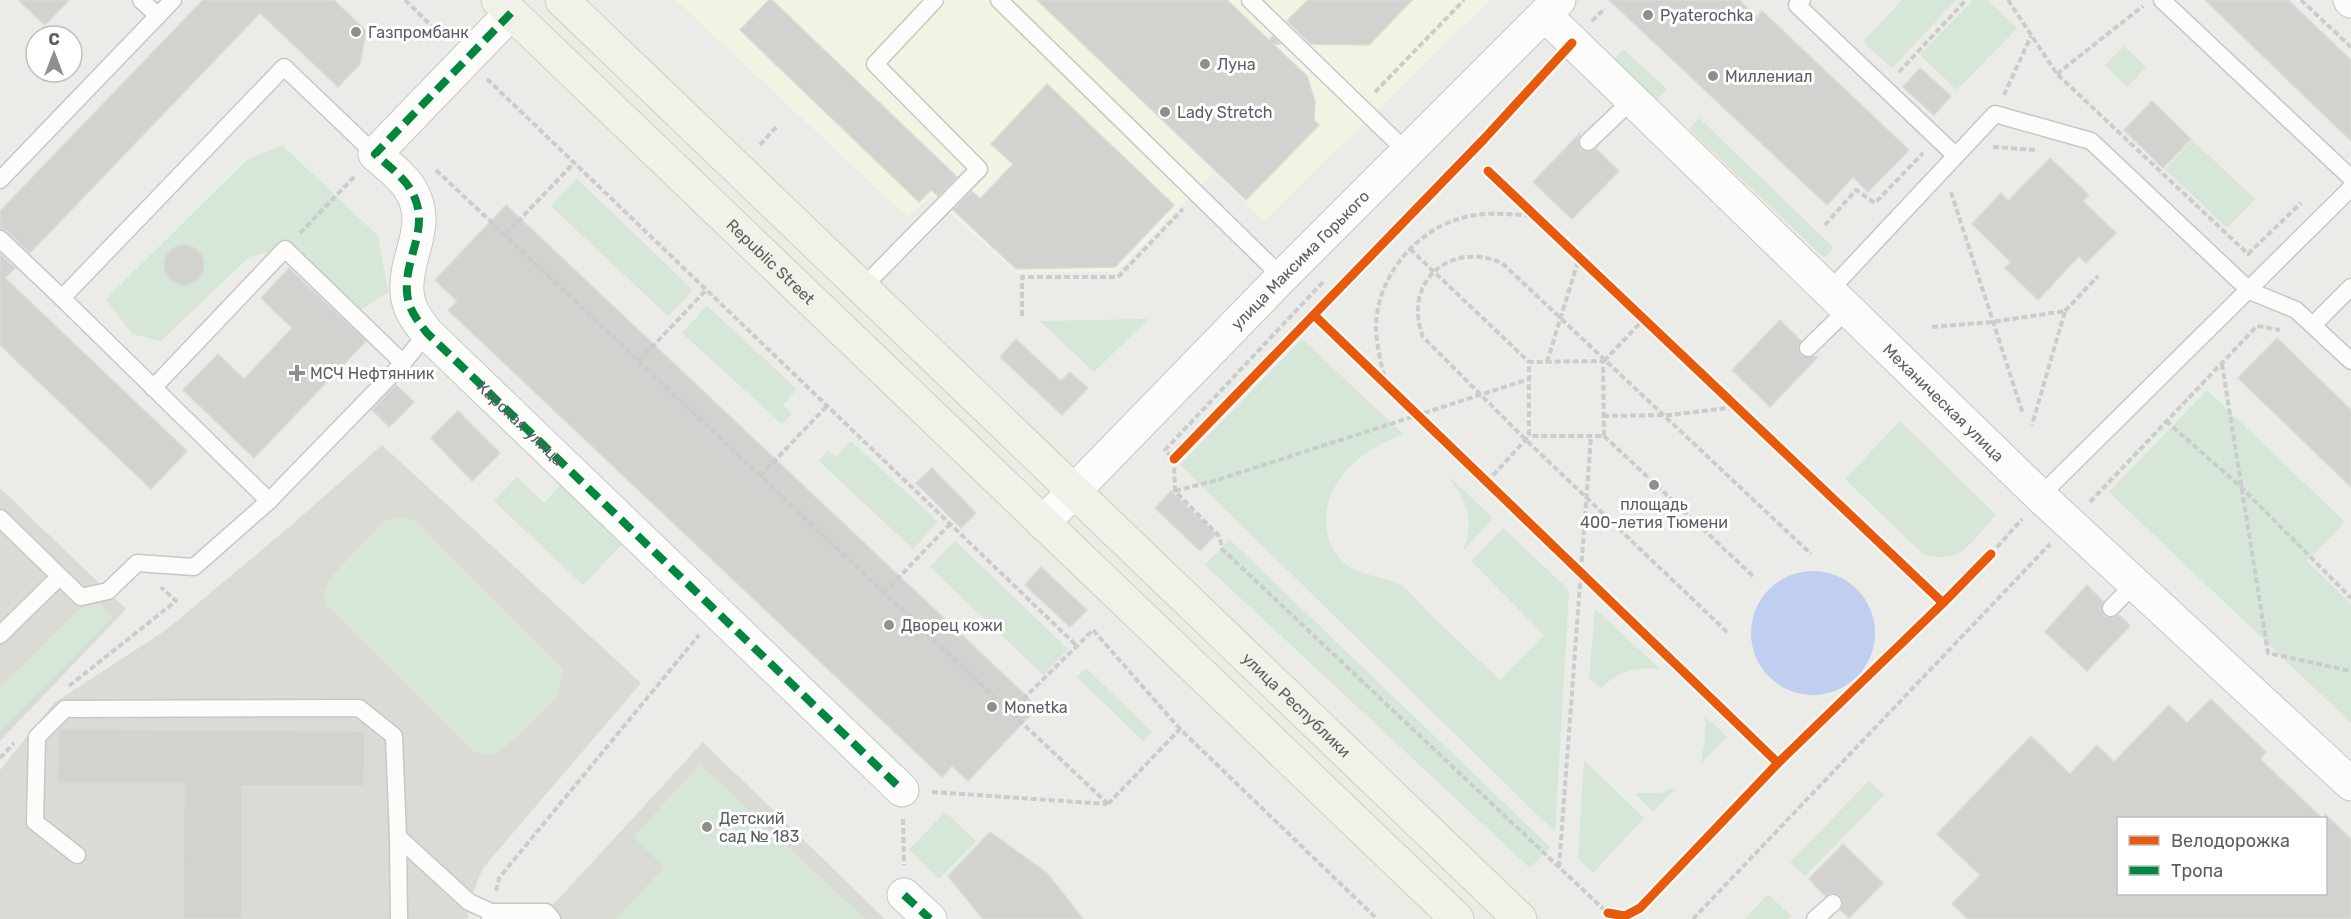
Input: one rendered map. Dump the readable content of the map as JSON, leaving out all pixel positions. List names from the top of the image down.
{
  "streets": {
    "main road": ["Republic Street", "улица Республики"],
    "street": ["улица Максима Горького", "Механическая улица", "Карская улица"]
  },
  "crossings": [
    ["улица Максима Горького", "Republic Street"],
    ["улица Максима Горького", "Механическая улица"],
    ["улица Максима Горького", "улица Республики"]
  ],
  "places": {
    "other": [
      "Pyaterochka",
      "Газпромбанк",
      "Луна",
      "Миллениал",
      "Lady Stretch",
      "площадь 400-летия Тюмени",
      "Дворец кожи",
      "Monetka",
      "Детский сад № 183"
    ],
    "health": ["МСЧ Нефтянник"]
  },
  "legend": ["Велодорожка", "Тропа"],
  "north": "top"
}
